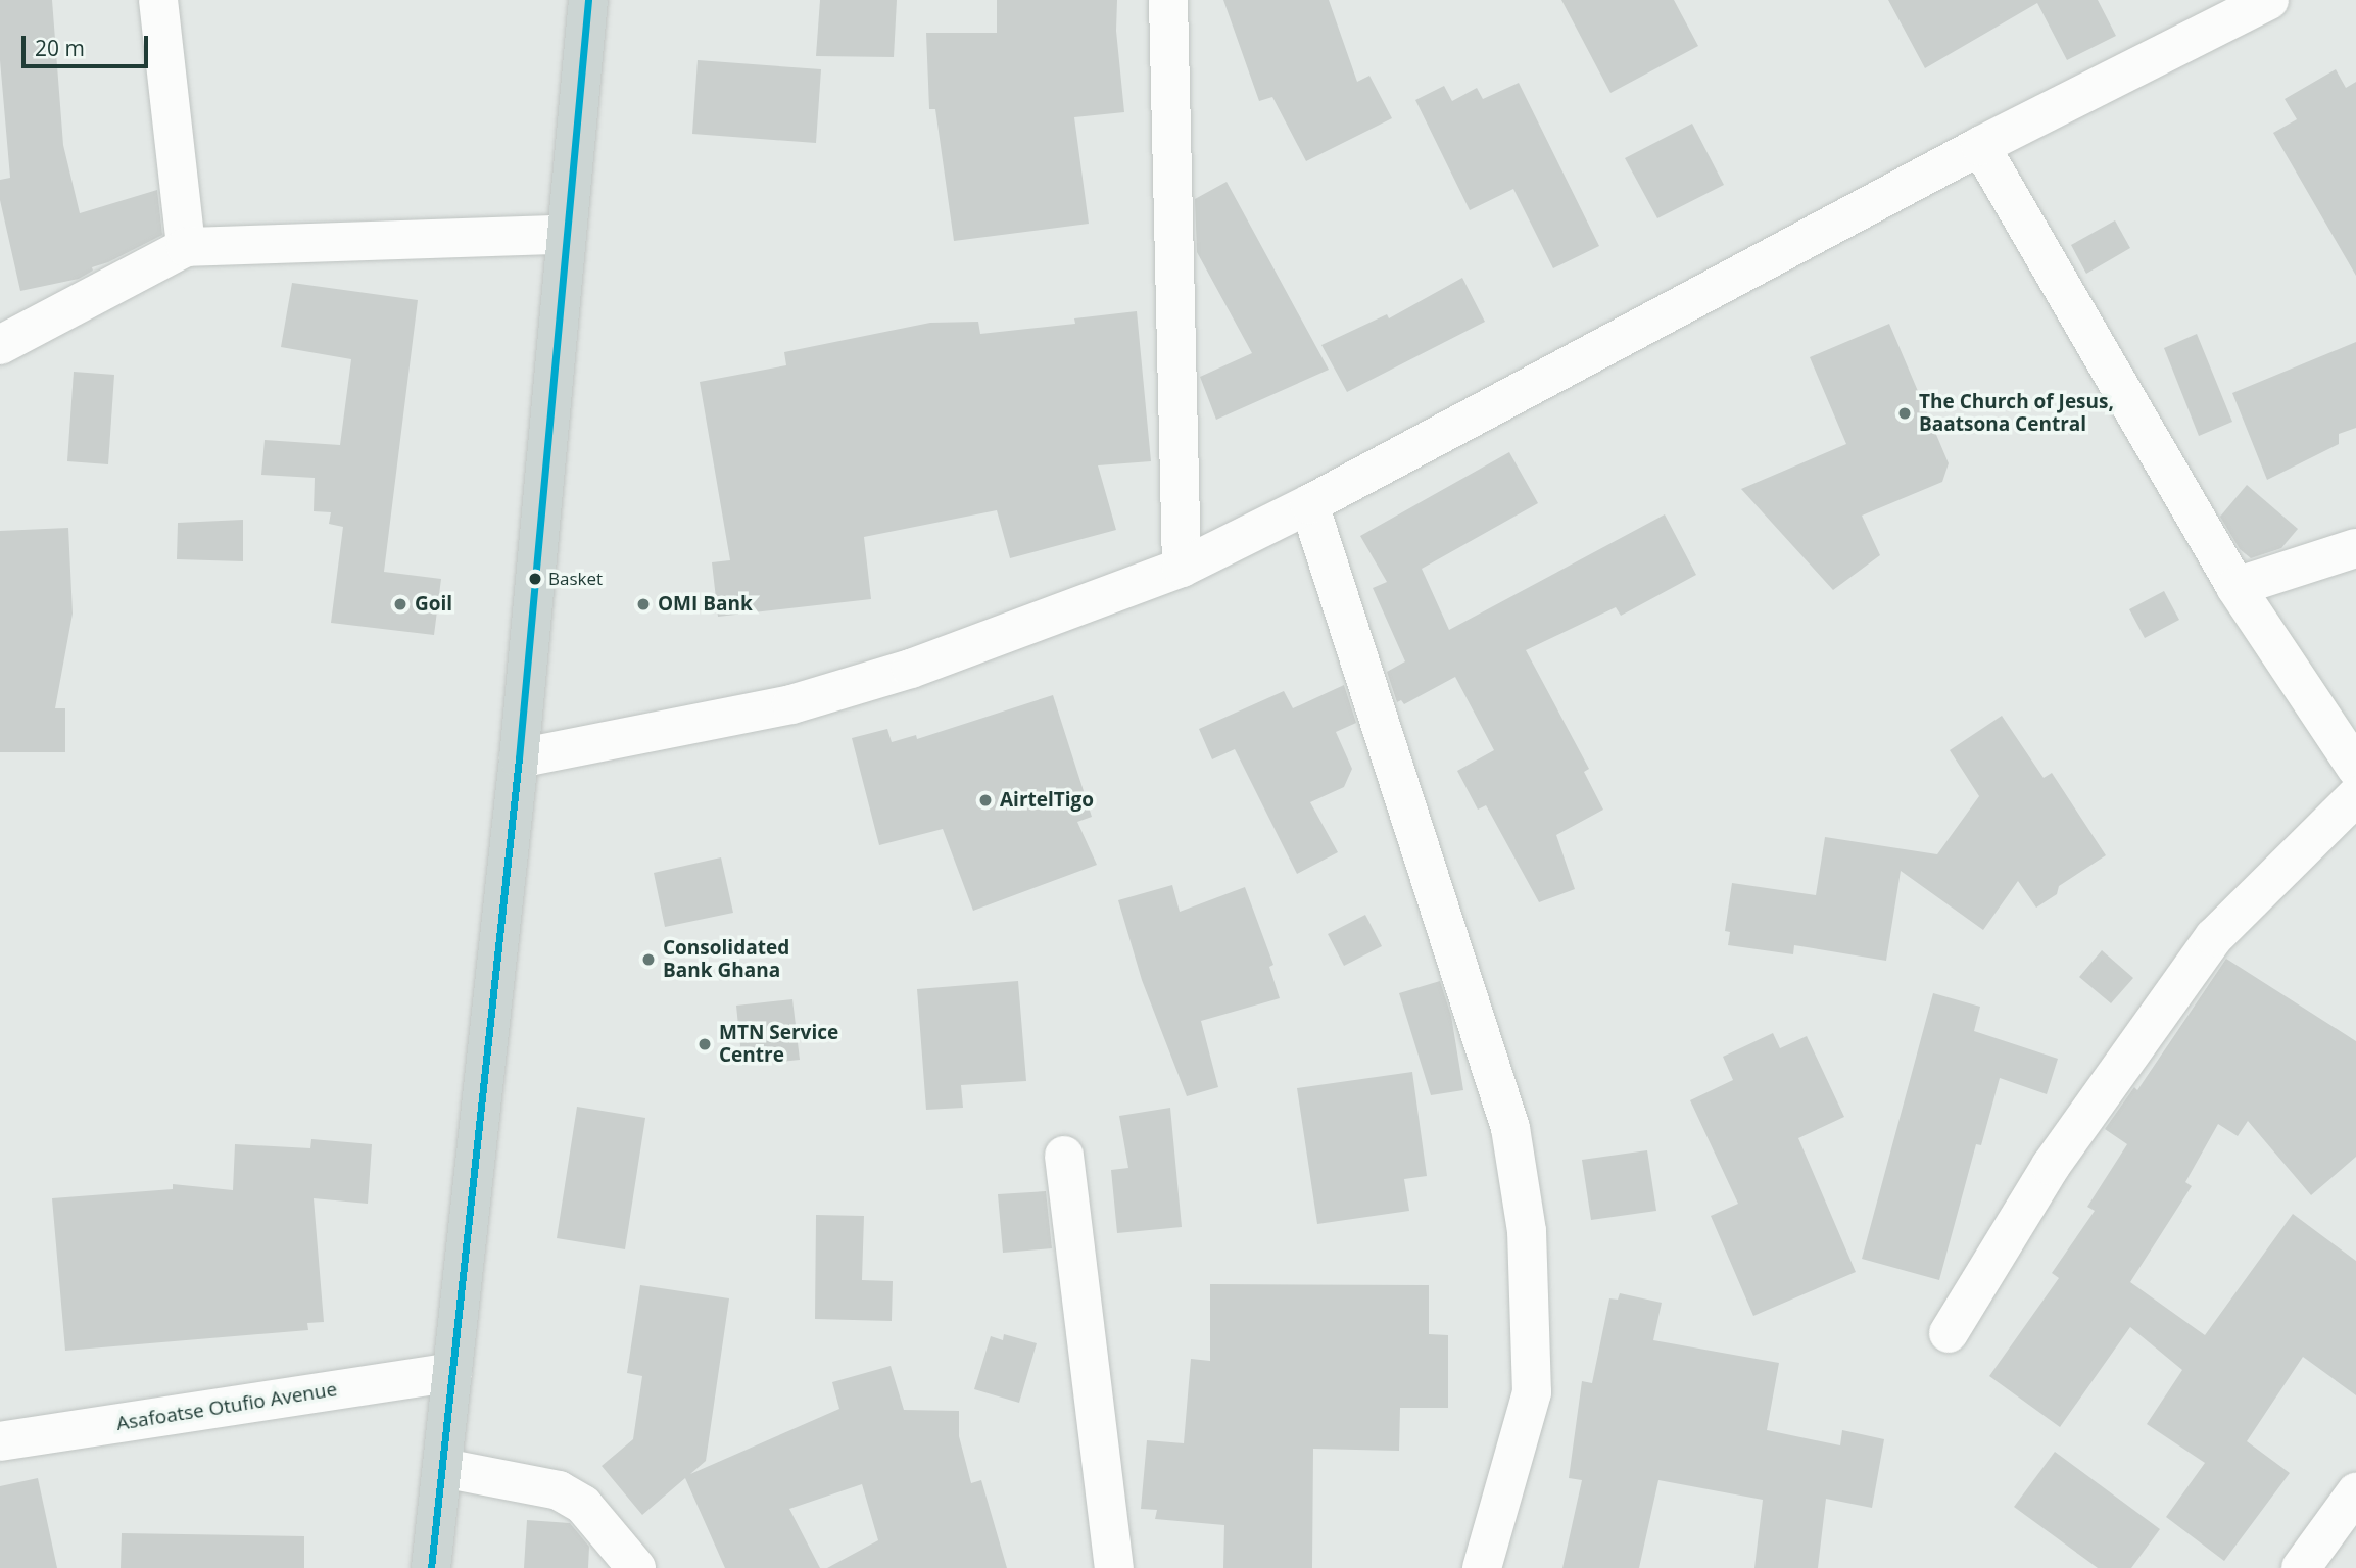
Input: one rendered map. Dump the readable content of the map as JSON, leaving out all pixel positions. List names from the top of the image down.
{
  "streets": {
    "street": ["Asafoatse Otufio Avenue"]
  },
  "places": [
    "The Church of Jesus, Baatsona Central",
    "Basket",
    "Goil",
    "OMI Bank",
    "AirtelTigo",
    "Consolidated Bank Ghana",
    "MTN Service Centre"
  ],
  "scale_bar": "20 m"
}
